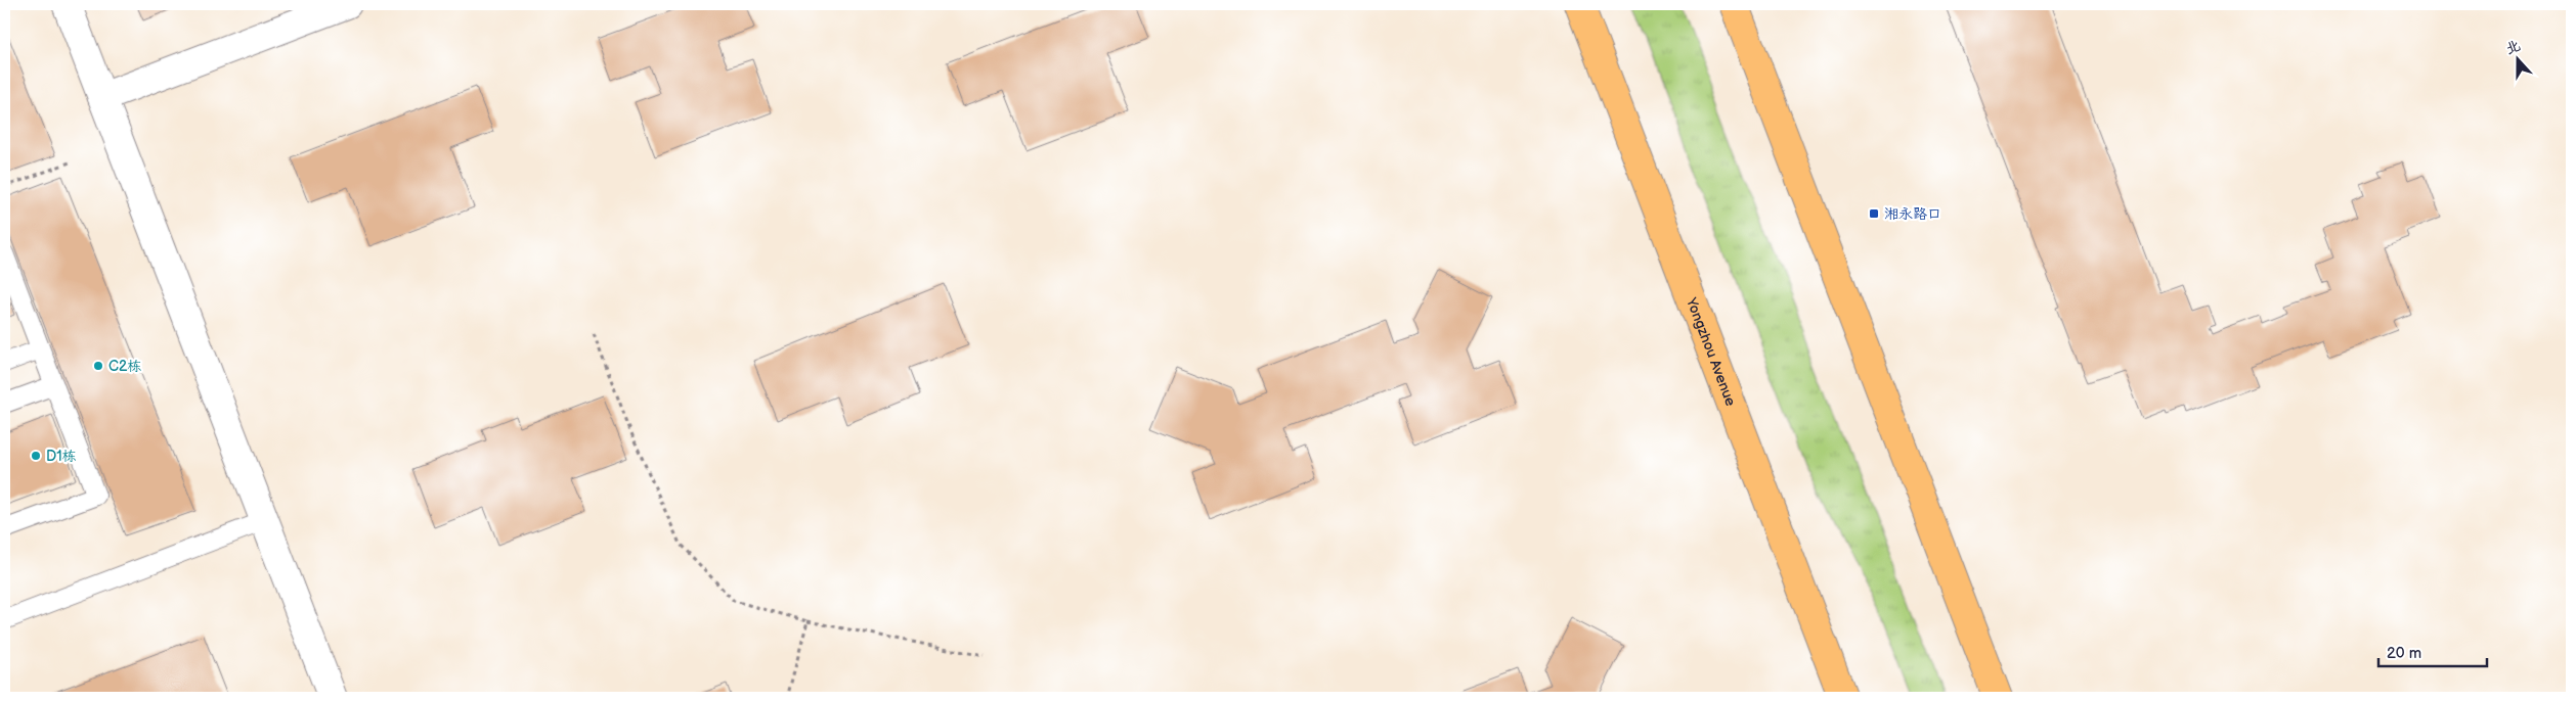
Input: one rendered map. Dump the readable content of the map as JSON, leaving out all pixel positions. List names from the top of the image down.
{
  "streets": {
    "main road": ["Yongzhou Avenue"]
  },
  "places": {
    "transit": ["湘永路口"],
    "other": ["C2栋", "D1栋"]
  },
  "scale_bar": "20 m",
  "north": "top"
}
